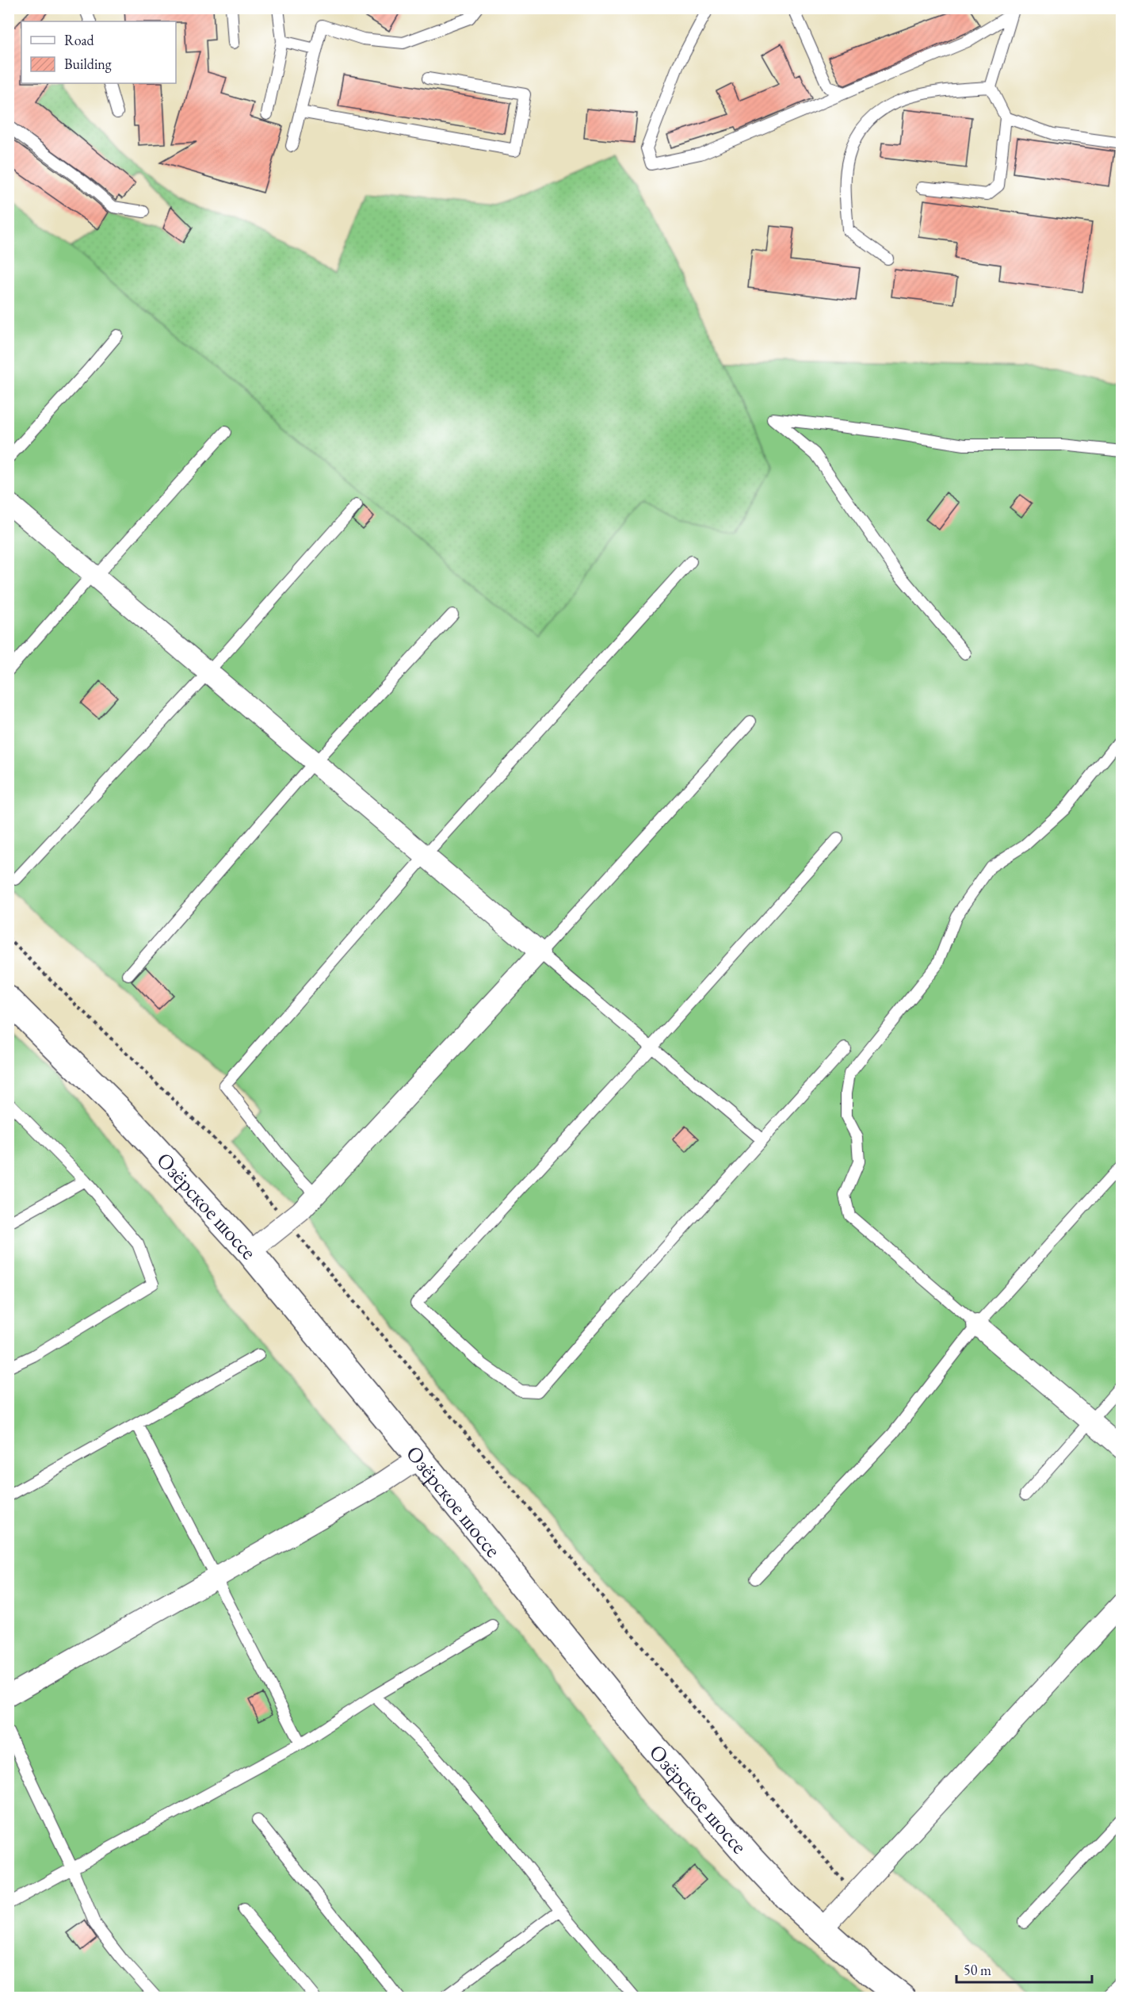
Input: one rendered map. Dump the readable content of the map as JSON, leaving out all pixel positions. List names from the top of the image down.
{
  "streets": {
    "main road": ["Озёрское шоссе"]
  },
  "legend": ["Road", "Building"],
  "scale_bar": "50 m"
}
